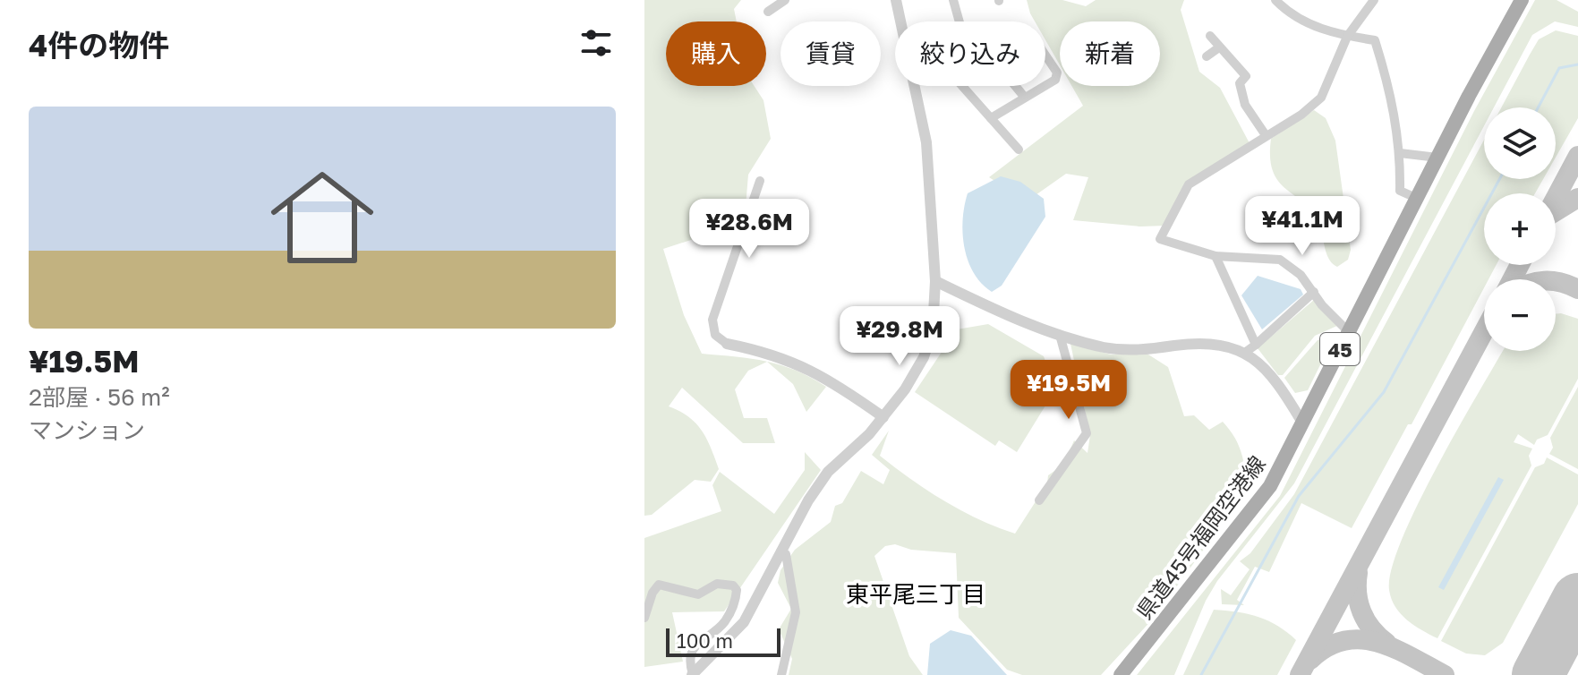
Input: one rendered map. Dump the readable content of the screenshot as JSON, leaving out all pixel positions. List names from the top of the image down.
{
  "streets": {
    "main road": ["45", "県道45号福岡空港線"]
  },
  "districts": ["東平尾三丁目"],
  "scale_bar": "100 m",
  "page": {
    "heading": "4件の物件",
    "chip": [
      "購入",
      "賃貸",
      "絞り込み",
      "新着"
    ],
    "list": [
      {
        "name": "¥19.5M",
        "note": "2部屋 · 56 m² · マンション"
      }
    ],
    "map_buttons": ["+", "−"],
    "price": [
      "¥41.1M",
      "¥28.6M",
      "¥29.8M",
      "¥19.5M"
    ],
    "scale": "100 m"
  }
}
